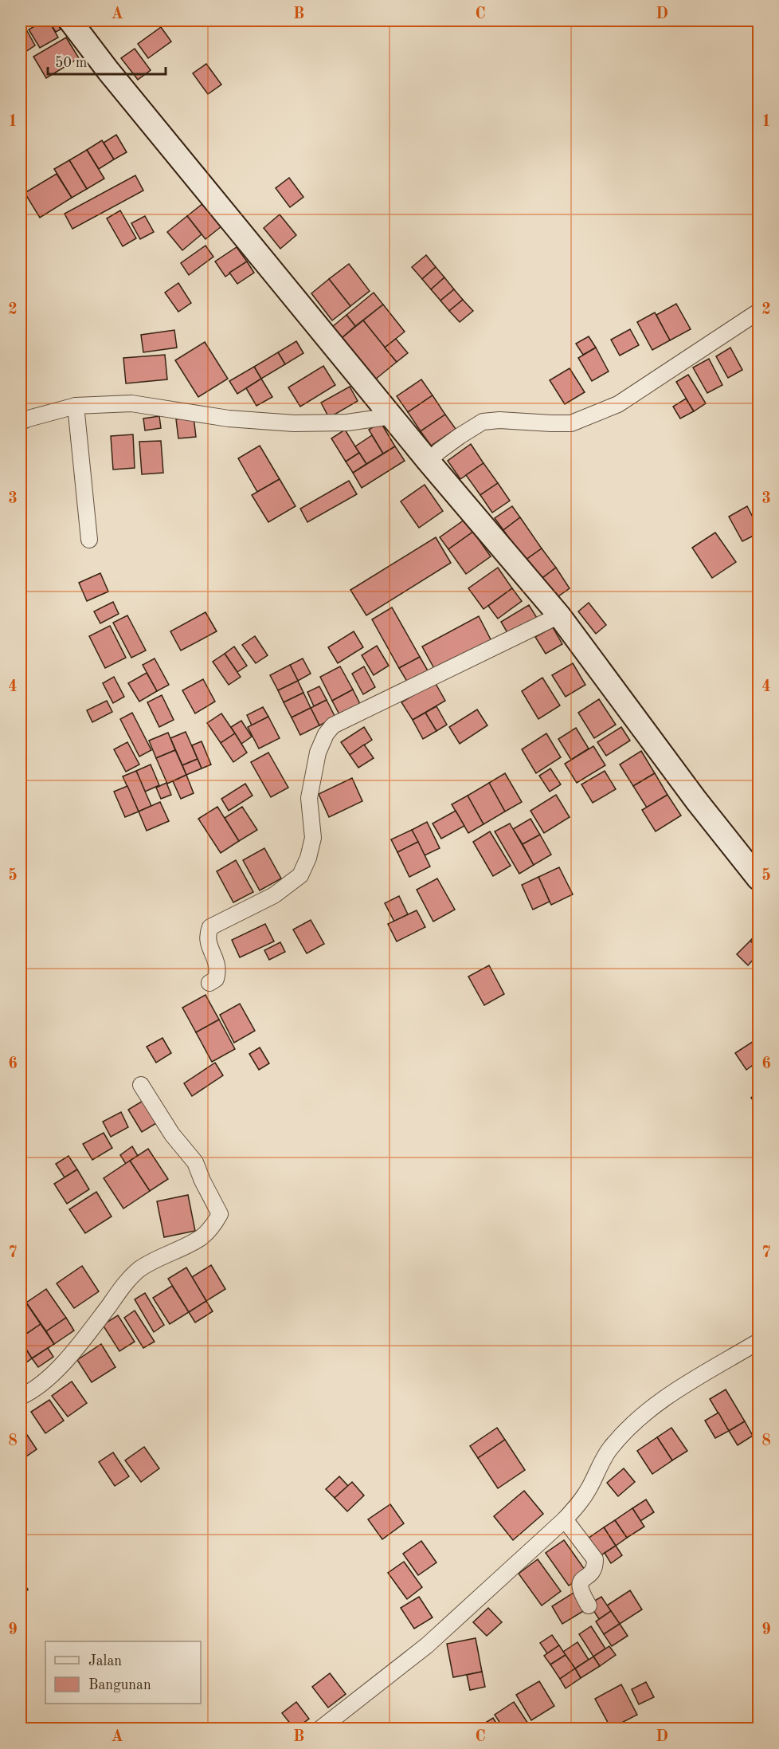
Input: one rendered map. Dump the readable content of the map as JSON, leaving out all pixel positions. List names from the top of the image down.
{
  "legend": ["Jalan", "Bangunan"],
  "scale_bar": "50 m",
  "grid": {
    "columns": [
      "A",
      "B",
      "C",
      "D"
    ],
    "rows": [
      "1",
      "2",
      "3",
      "4",
      "5",
      "6",
      "7",
      "8",
      "9"
    ]
  }
}
